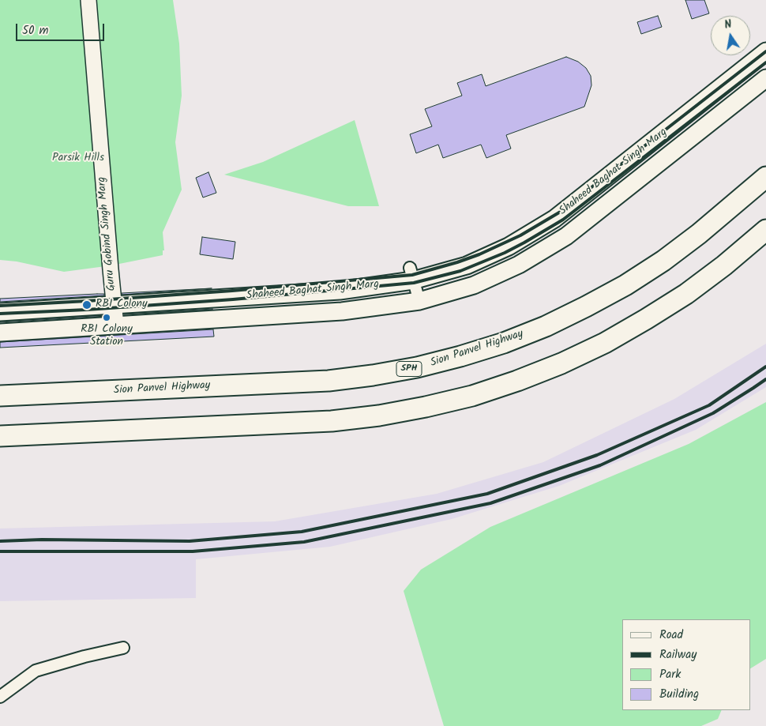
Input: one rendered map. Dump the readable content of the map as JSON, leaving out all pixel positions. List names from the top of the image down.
{
  "streets": {
    "highway": ["Sion Panvel Highway", "SPH"],
    "main road": ["Shaheed Baghat Singh Marg"],
    "street": ["Guru Gobind Singh Marg"]
  },
  "crossings": [
    ["Shaheed Baghat Singh Marg", "Guru Gobind Singh Marg"]
  ],
  "parks": ["Parsik Hills"],
  "places": ["RBI Colony", "RBI Colony Station"],
  "legend": [
    "Road",
    "Railway",
    "Park",
    "Building"
  ],
  "scale_bar": "50 m",
  "north": "top"
}
